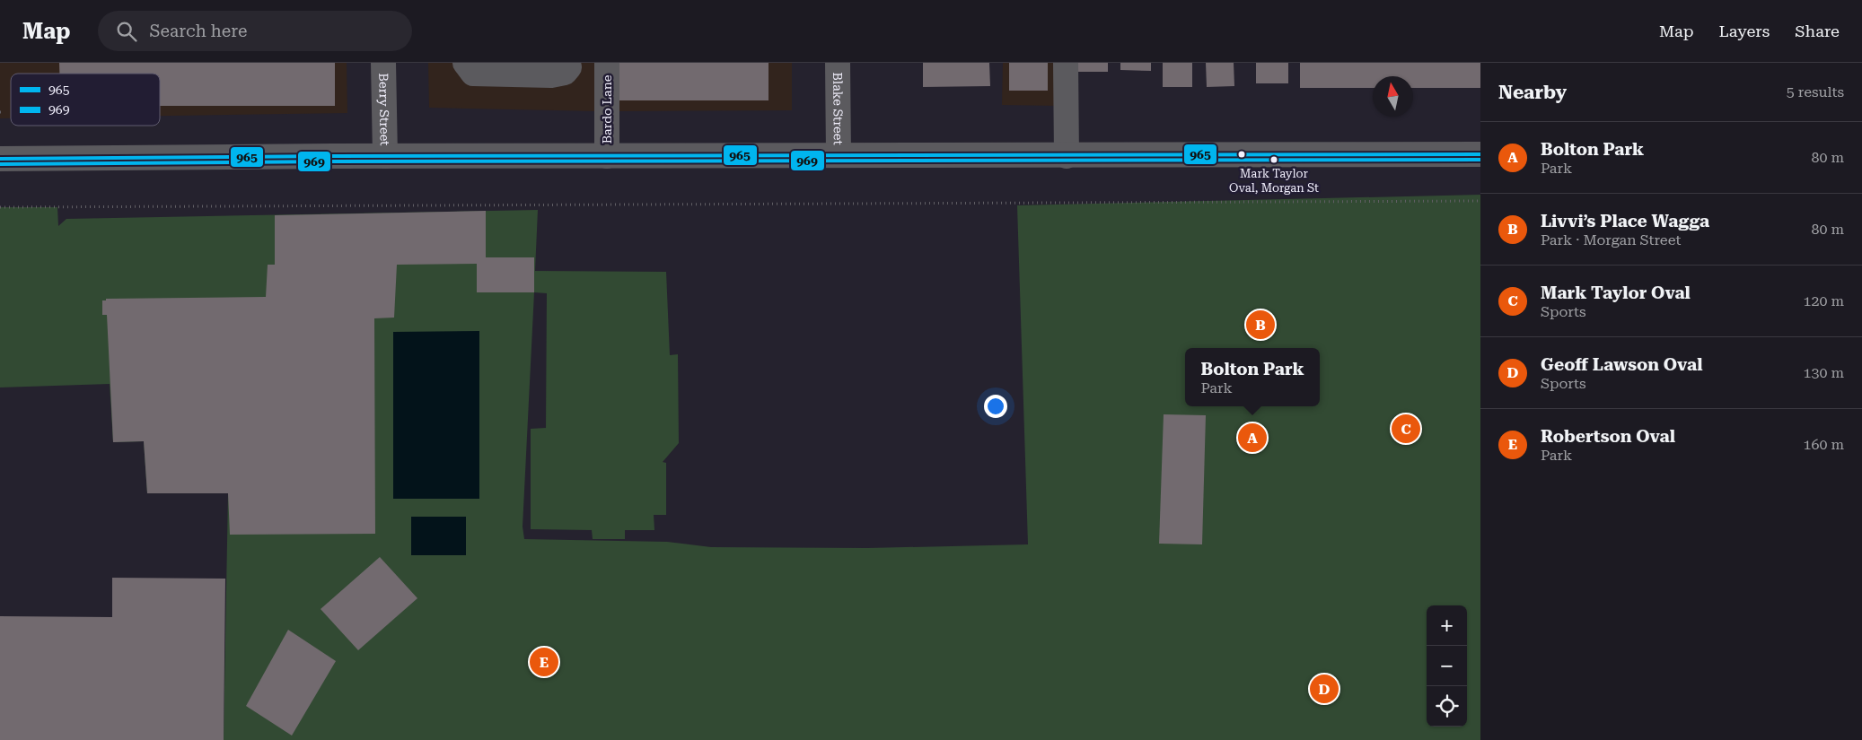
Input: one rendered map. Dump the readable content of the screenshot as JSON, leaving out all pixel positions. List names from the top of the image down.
{
  "streets": {
    "street": ["Berry Street", "Bardo Lane", "Blake Street"]
  },
  "places": ["Mark Taylor Oval, Morgan St"],
  "lines": ["transit line 965", "transit line 969"],
  "legend": ["965", "969"],
  "north": "top",
  "page": {
    "header": "Map",
    "search": "Search here",
    "nav": ["Map", "Layers", "Share"],
    "heading": ["Nearby", "5 results"],
    "list": [
      {
        "mark": "A",
        "name": "Bolton Park",
        "note": "Park",
        "value": "80 m"
      },
      {
        "mark": "B",
        "name": "Livvi’s Place Wagga",
        "note": "Park · Morgan Street",
        "value": "80 m"
      },
      {
        "mark": "C",
        "name": "Mark Taylor Oval",
        "note": "Sports",
        "value": "120 m"
      },
      {
        "mark": "D",
        "name": "Geoff Lawson Oval",
        "note": "Sports",
        "value": "130 m"
      },
      {
        "mark": "E",
        "name": "Robertson Oval",
        "note": "Park",
        "value": "160 m"
      }
    ],
    "pins": [
      "B",
      "C",
      "A",
      "E",
      "D"
    ],
    "popup": ["Bolton Park", "Park"],
    "map_buttons": ["+", "−"]
  }
}
